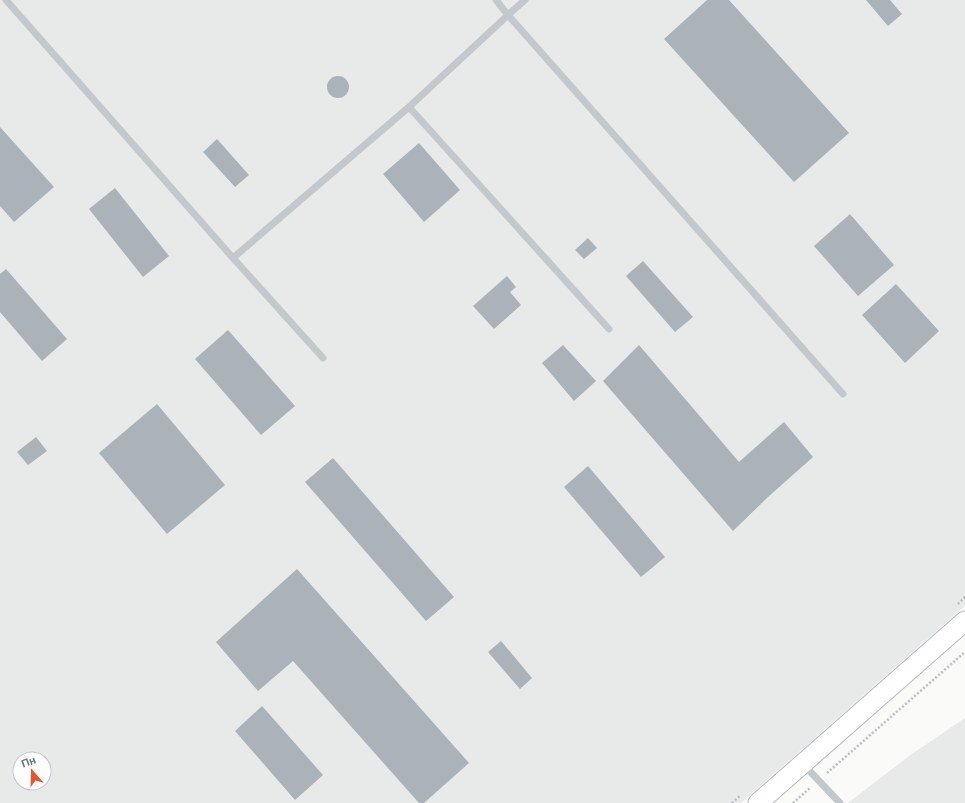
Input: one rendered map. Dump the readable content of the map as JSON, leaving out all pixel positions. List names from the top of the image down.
{
  "north": "top"
}
